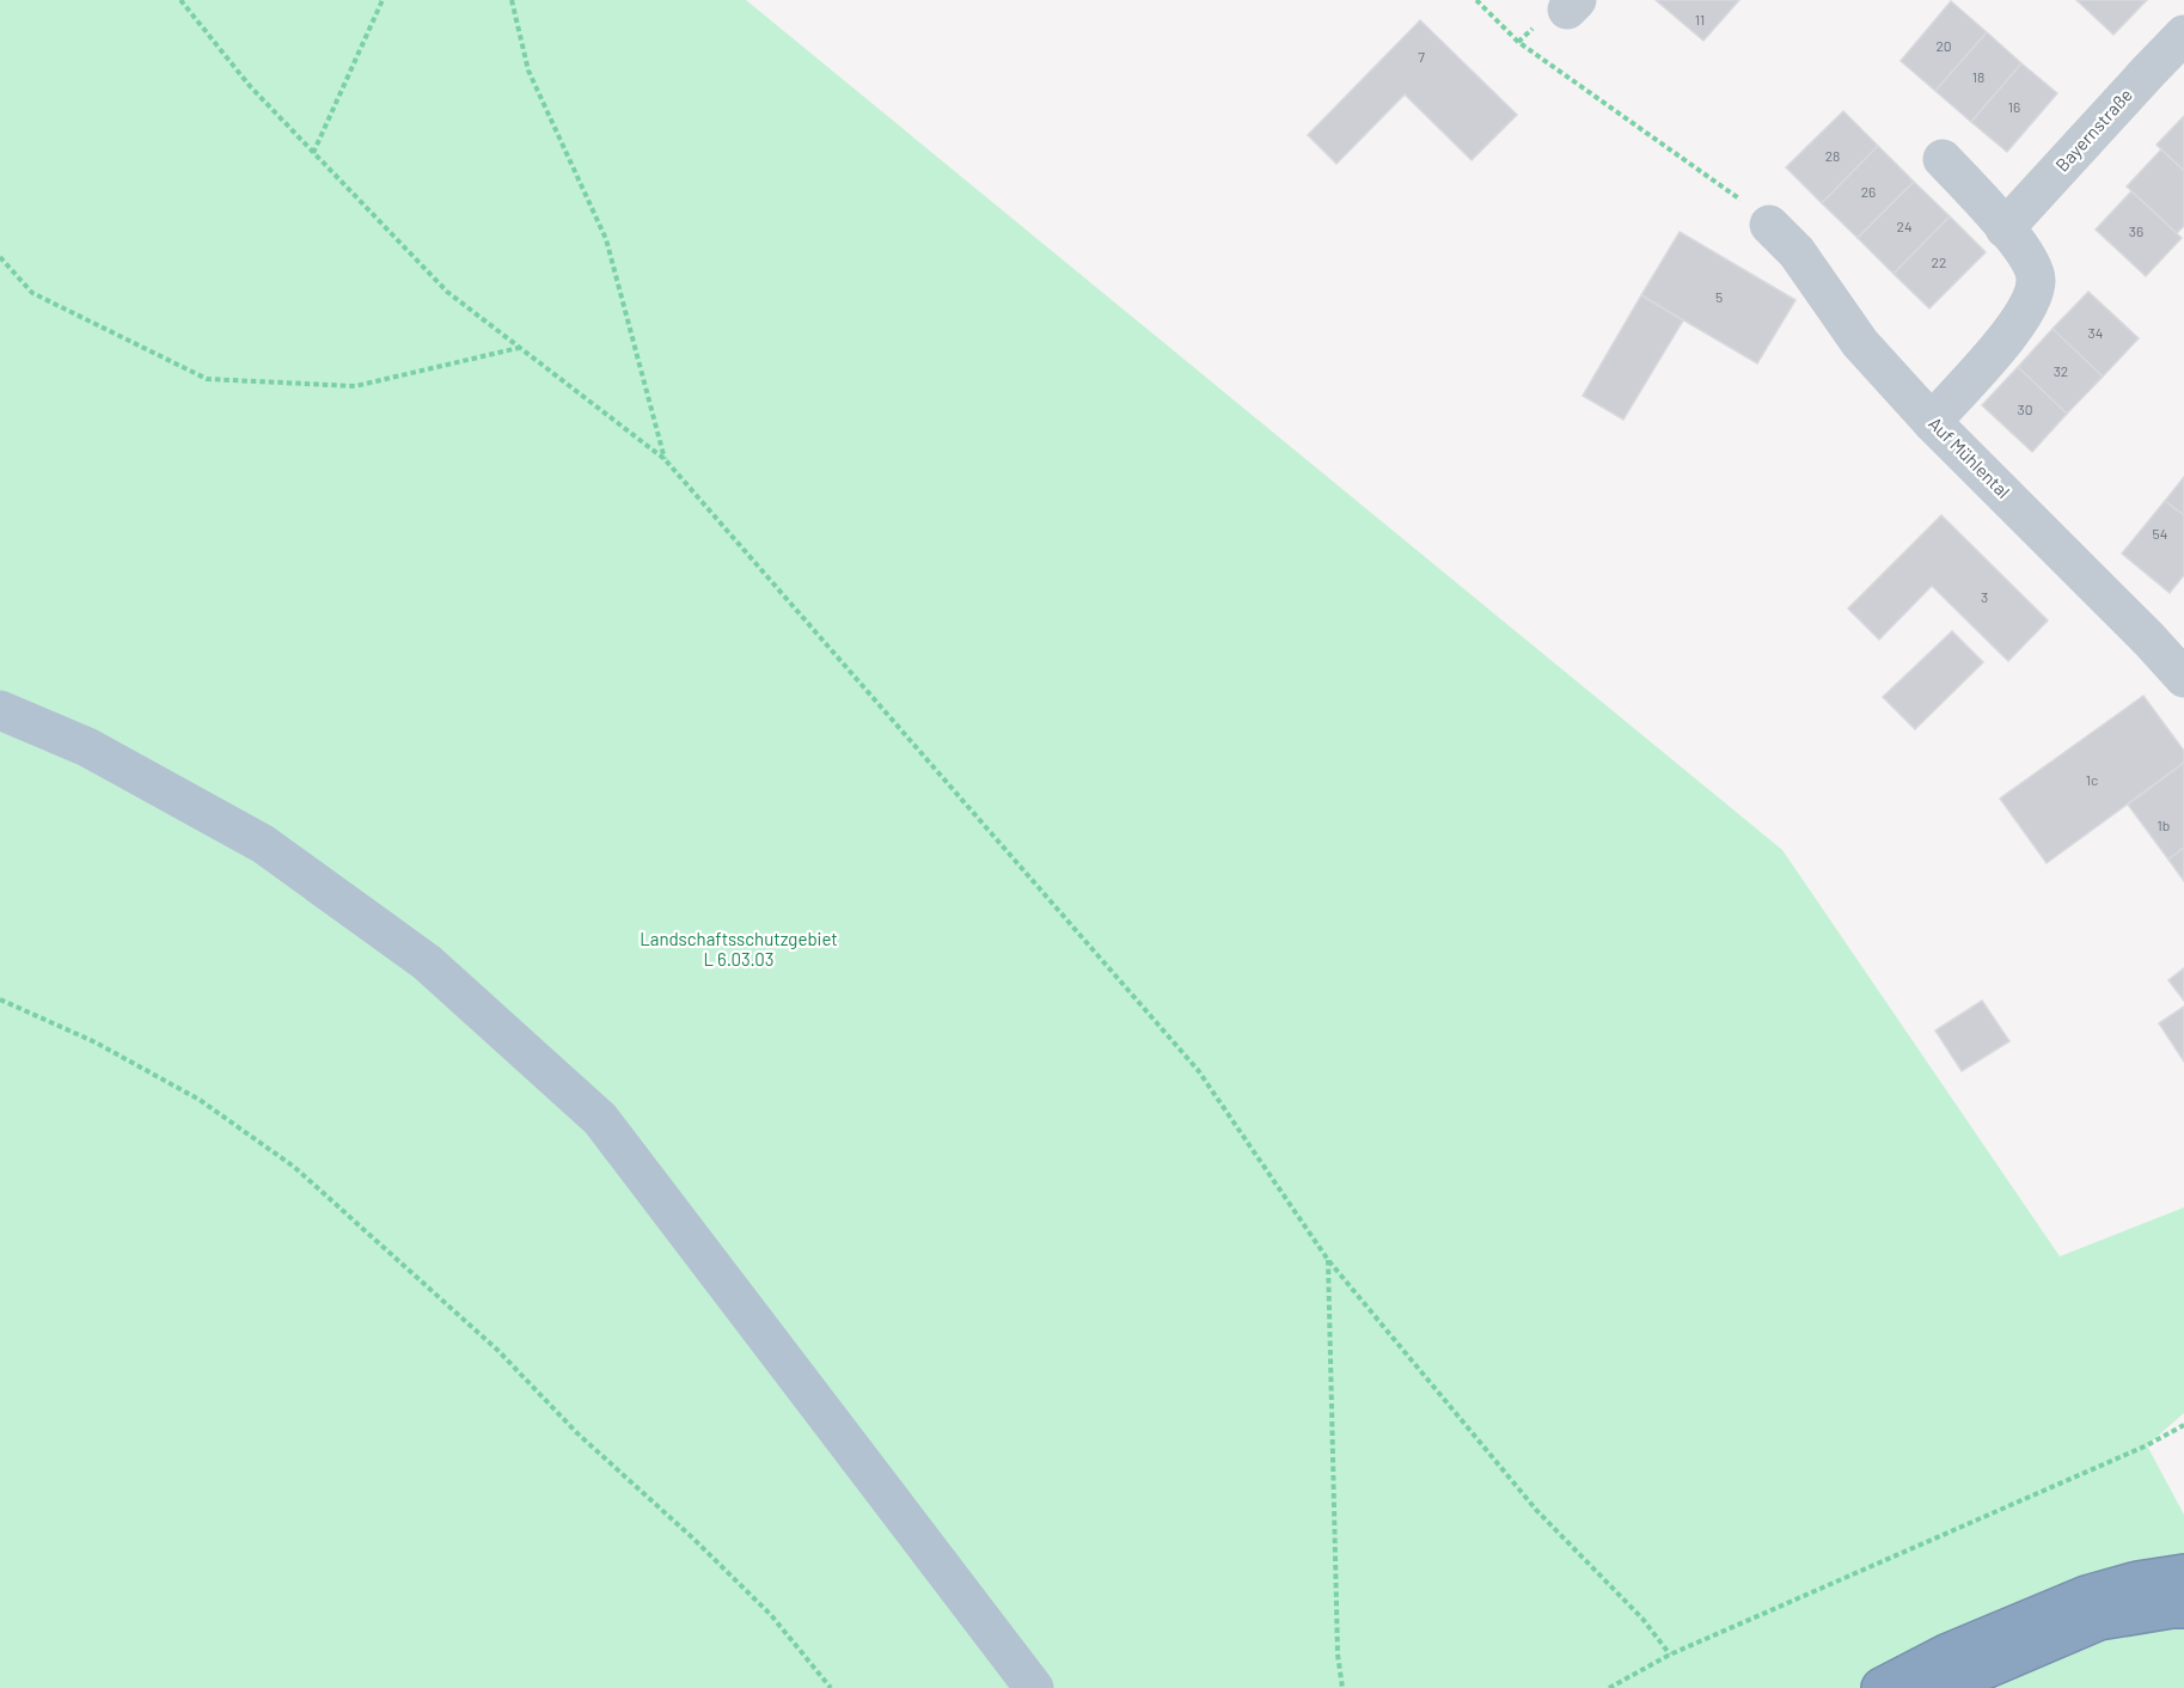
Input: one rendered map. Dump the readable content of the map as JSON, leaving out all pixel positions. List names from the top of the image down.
{
  "streets": {
    "street": ["Bayernstraße", "Auf Mühlental"]
  },
  "parks": ["Landschaftsschutzgebiet L 6.03.03"],
  "house_numbers": [
    "11",
    "20",
    "7",
    "18",
    "16",
    "28",
    "26",
    "24",
    "36",
    "22",
    "5",
    "34",
    "32",
    "30",
    "54",
    "3",
    "1c",
    "1b"
  ]
}
